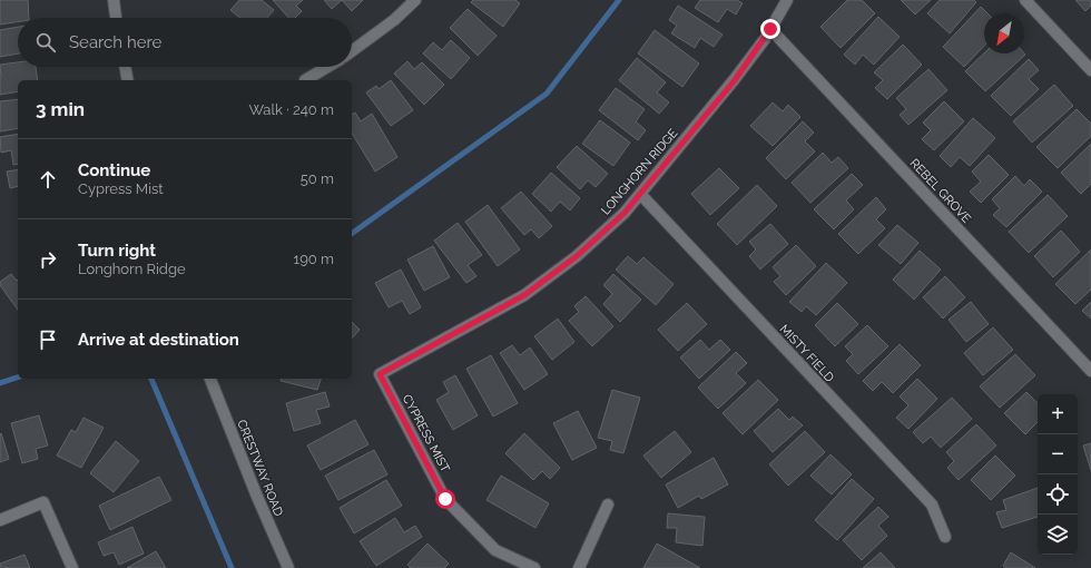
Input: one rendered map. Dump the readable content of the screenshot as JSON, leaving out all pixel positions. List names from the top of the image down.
{
  "streets": {
    "street": [
      "LONGHORN RIDGE",
      "REBEL GROVE",
      "MISTY FIELD",
      "CYPRESS MIST",
      "CRESTWAY ROAD"
    ]
  },
  "crossings": [
    ["LONGHORN RIDGE", "REBEL GROVE"],
    ["LONGHORN RIDGE", "MISTY FIELD"],
    ["LONGHORN RIDGE", "CYPRESS MIST"]
  ],
  "north": "bottom left",
  "page": {
    "search": "Search here",
    "heading": ["3 min", "Walk · 240 m"],
    "list": [
      ["Continue", "Cypress Mist", "50 m"],
      ["Turn right", "Longhorn Ridge", "190 m"],
      "Arrive at destination"
    ],
    "map_buttons": ["+", "−"]
  }
}
